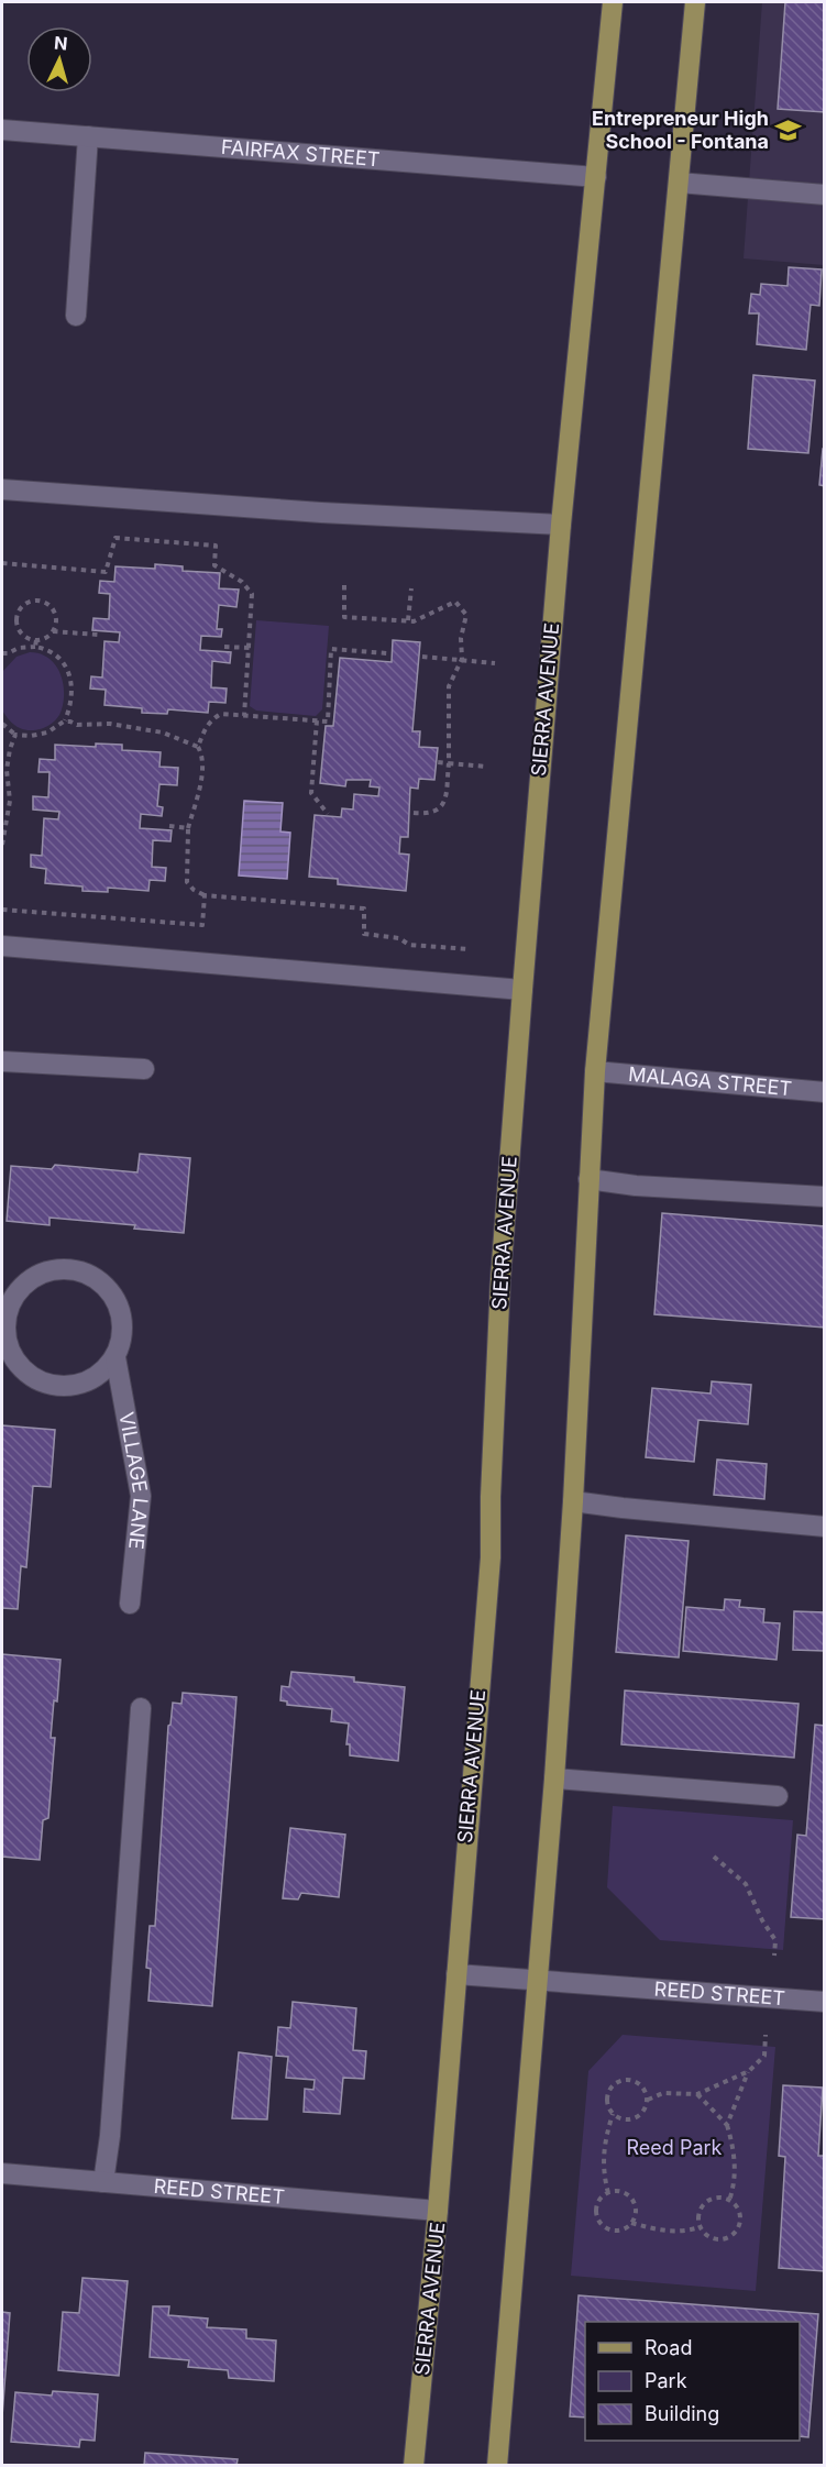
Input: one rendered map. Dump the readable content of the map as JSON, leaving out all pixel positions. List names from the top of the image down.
{
  "streets": {
    "main road": ["SIERRA AVENUE"],
    "street": [
      "FAIRFAX STREET",
      "MALAGA STREET",
      "VILLAGE LANE",
      "REED STREET"
    ]
  },
  "crossings": [
    ["FAIRFAX STREET", "SIERRA AVENUE"],
    ["SIERRA AVENUE", "REED STREET"]
  ],
  "parks": ["Reed Park"],
  "places": {
    "school or university": ["Entrepreneur High School - Fontana"]
  },
  "legend": ["Road", "Park", "Building"],
  "north": "top"
}
